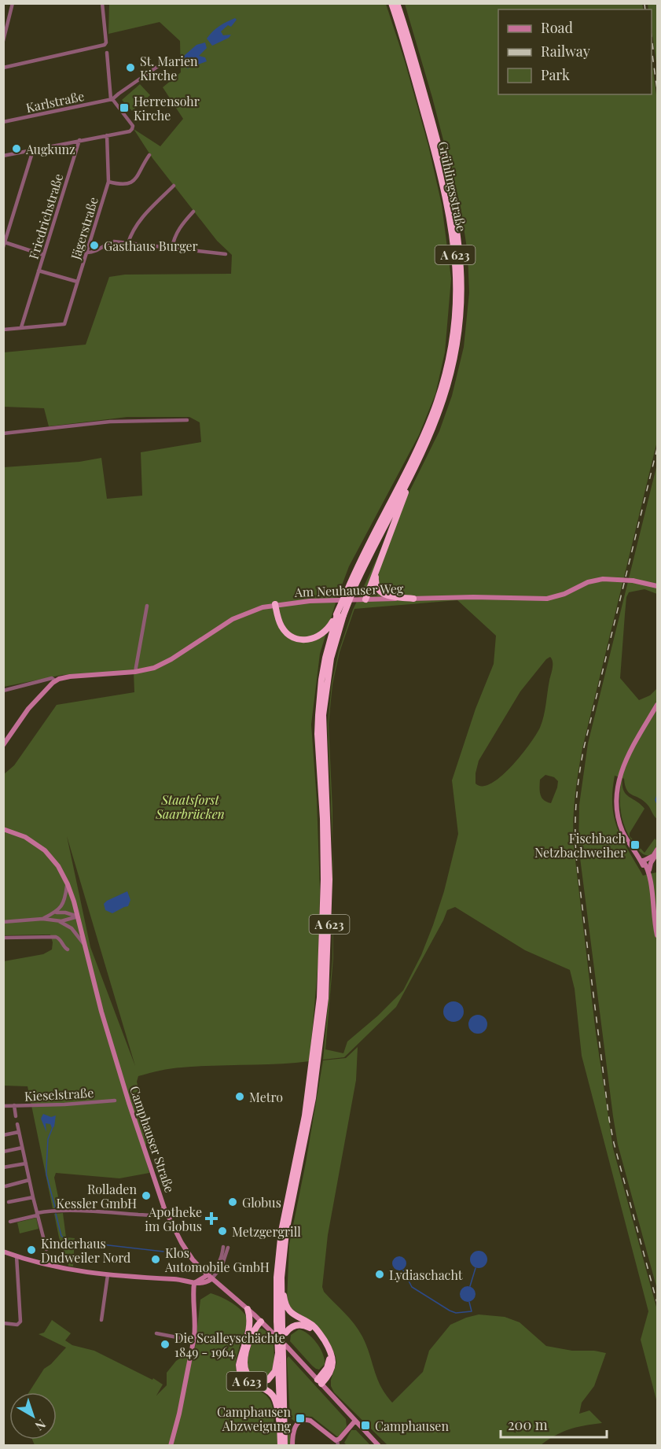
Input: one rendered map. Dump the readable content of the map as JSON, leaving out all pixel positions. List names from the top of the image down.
{
  "streets": {
    "highway": ["Grühlingsstraße", "A 623"],
    "street": [
      "Karlstraße",
      "Friedrichstraße",
      "Jägerstraße",
      "Am Neuhauser Weg",
      "Kieselstraße",
      "Camphauser Straße"
    ]
  },
  "crossings": [
    ["Grühlingsstraße", "A 623"],
    ["Friedrichstraße", "Jägerstraße"]
  ],
  "parks": ["Staatsforst Saarbrücken"],
  "places": {
    "other": [
      "St. Marien Kirche",
      "Augkunz",
      "Gasthaus Burger",
      "Metro",
      "Rolladen Kessler GmbH",
      "Globus",
      "Metzgergrill",
      "Kinderhaus Dudweiler Nord",
      "Klos Automobile GmbH",
      "Lydiaschacht",
      "Die Scalleyschächte 1849 - 1964"
    ],
    "transit": [
      "Herrensohr Kirche",
      "Fischbach Netzbachweiher",
      "Camphausen Abzweigung",
      "Camphausen"
    ],
    "health": ["Apotheke im Globus"]
  },
  "legend": ["Road", "Railway", "Park"],
  "scale_bar": "200 m",
  "north": "bottom right"
}
